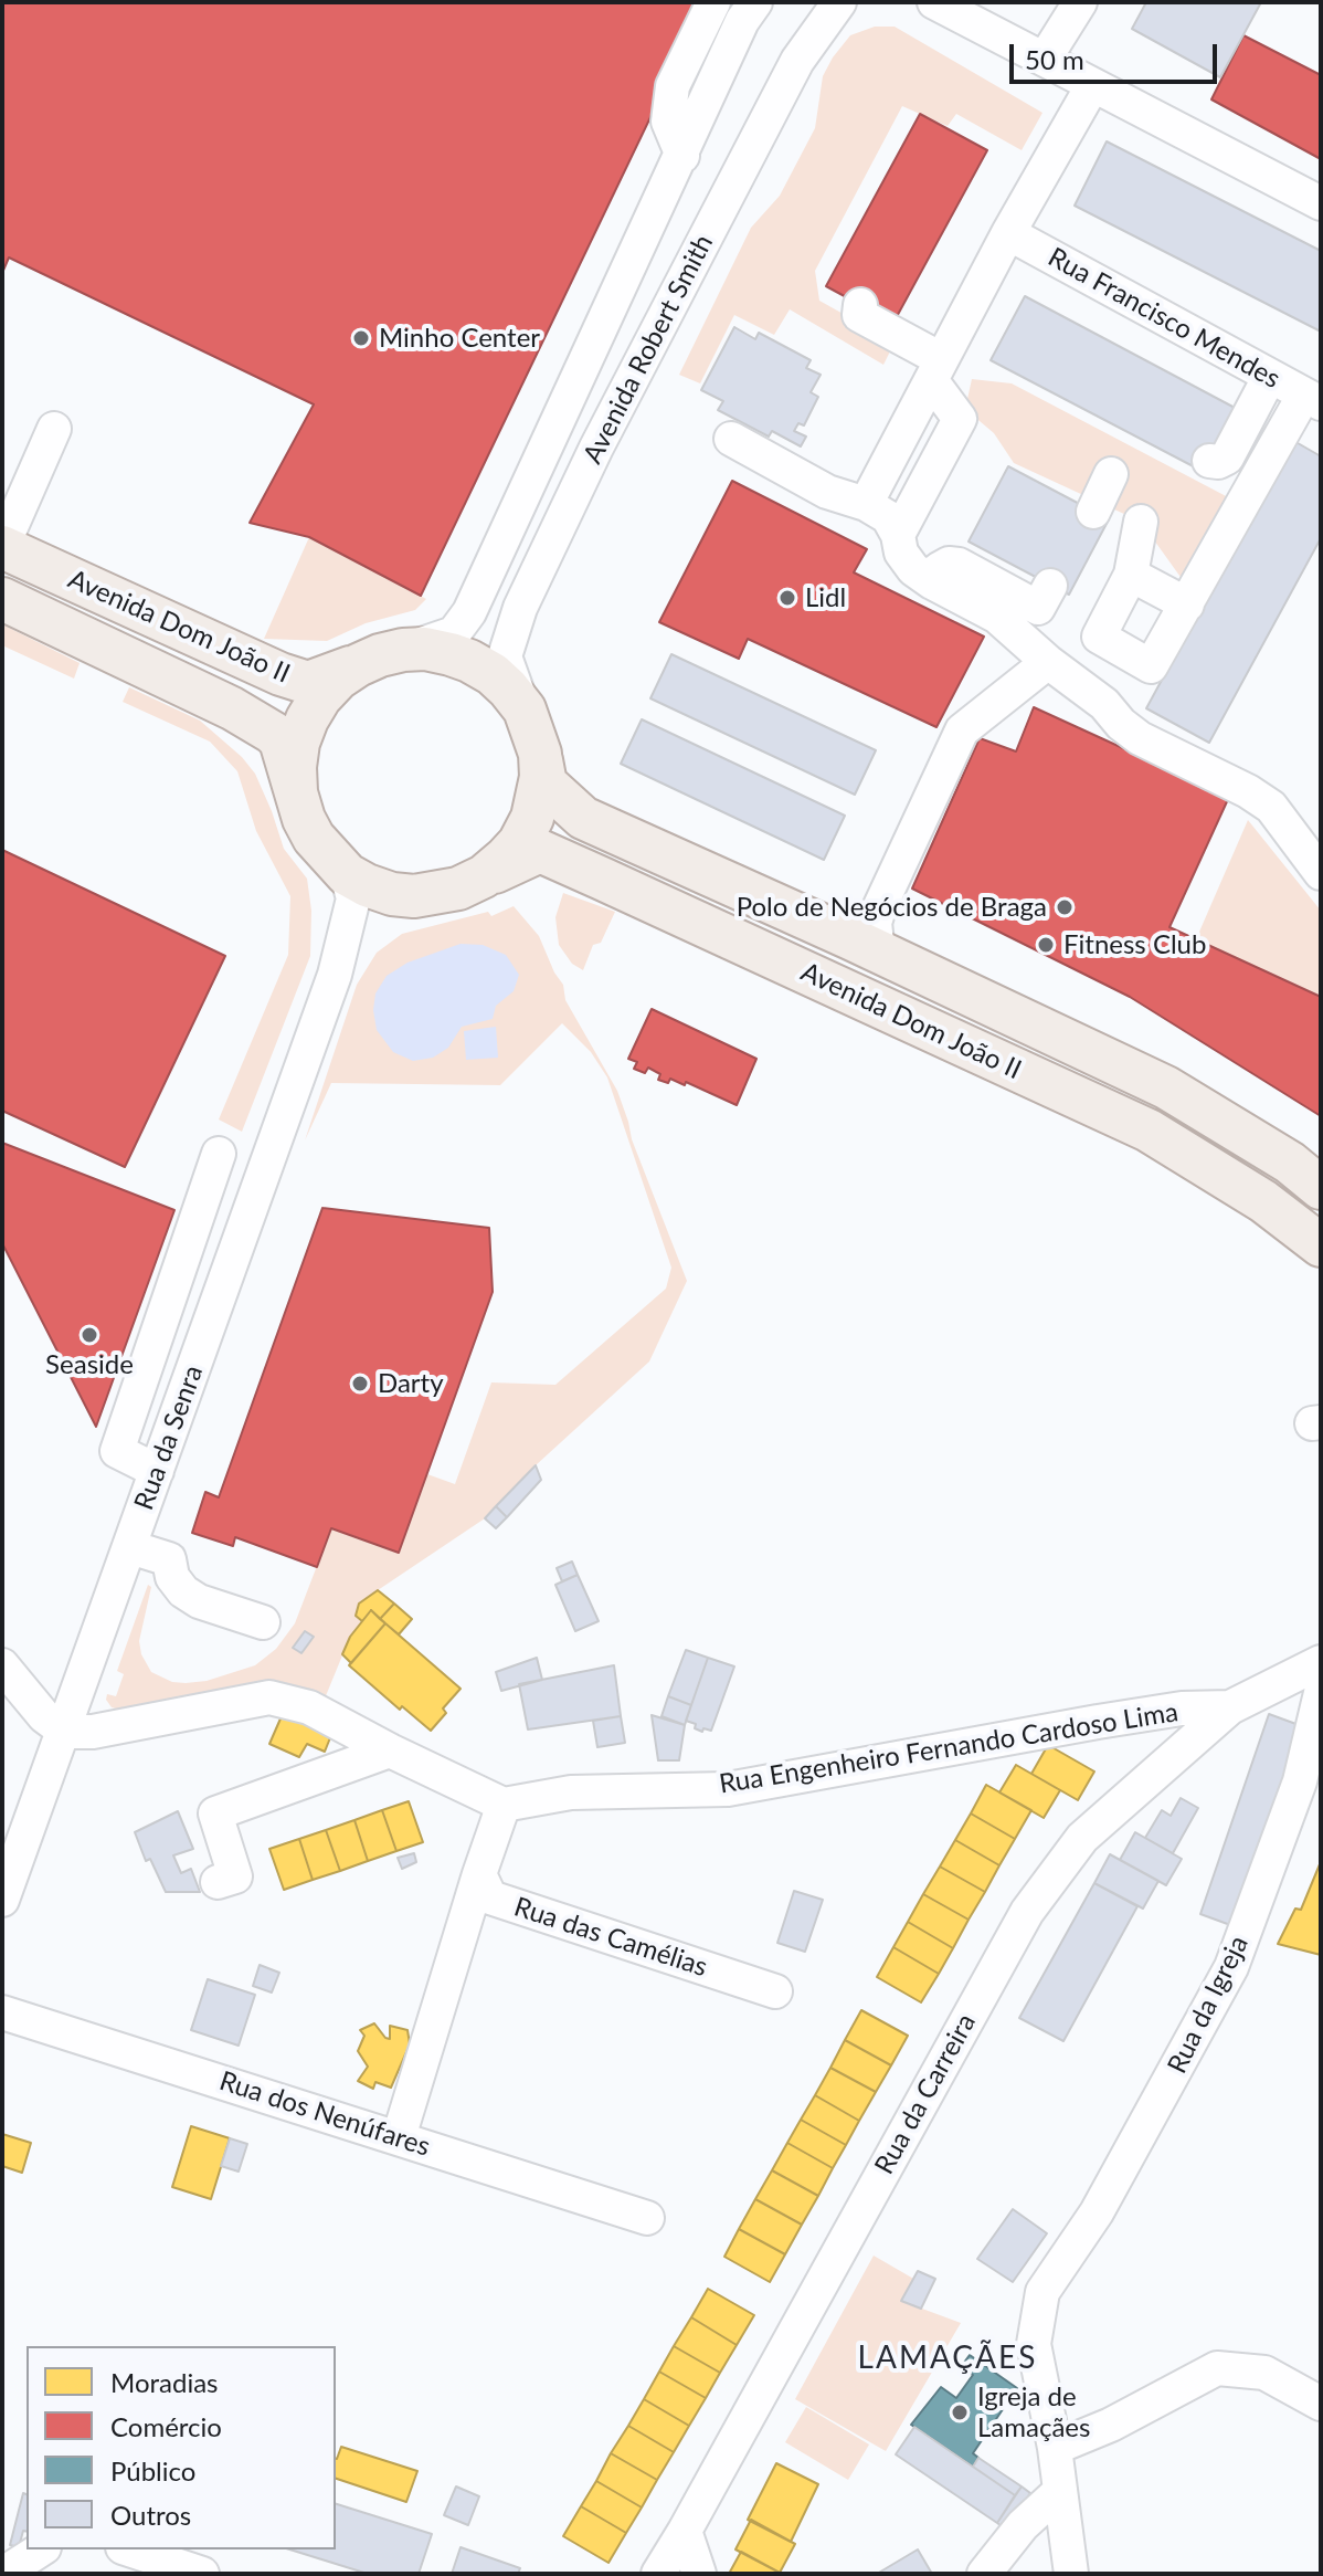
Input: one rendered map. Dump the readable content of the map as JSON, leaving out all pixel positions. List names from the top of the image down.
{
  "streets": {
    "main road": ["Avenida Dom João II"],
    "street": [
      "Rua Francisco Mendes",
      "Avenida Robert Smith",
      "Rua da Senra",
      "Rua Engenheiro Fernando Cardoso Lima",
      "Rua das Camélias",
      "Rua da Igreja",
      "Rua da Carreira",
      "Rua dos Nenúfares"
    ]
  },
  "crossings": [
    ["Avenida Robert Smith", "Avenida Dom João II"],
    ["Avenida Robert Smith", "Rua da Senra"],
    ["Avenida Dom João II", "Rua da Senra"],
    ["Rua Engenheiro Fernando Cardoso Lima", "Rua da Carreira"]
  ],
  "districts": ["LAMAÇÃES"],
  "places": [
    "Minho Center",
    "Lidl",
    "Polo de Negócios de Braga",
    "Fitness Club",
    "Seaside",
    "Darty",
    "Igreja de Lamaçães"
  ],
  "legend": [
    "Moradias",
    "Comércio",
    "Público",
    "Outros"
  ],
  "scale_bar": "50 m"
}
